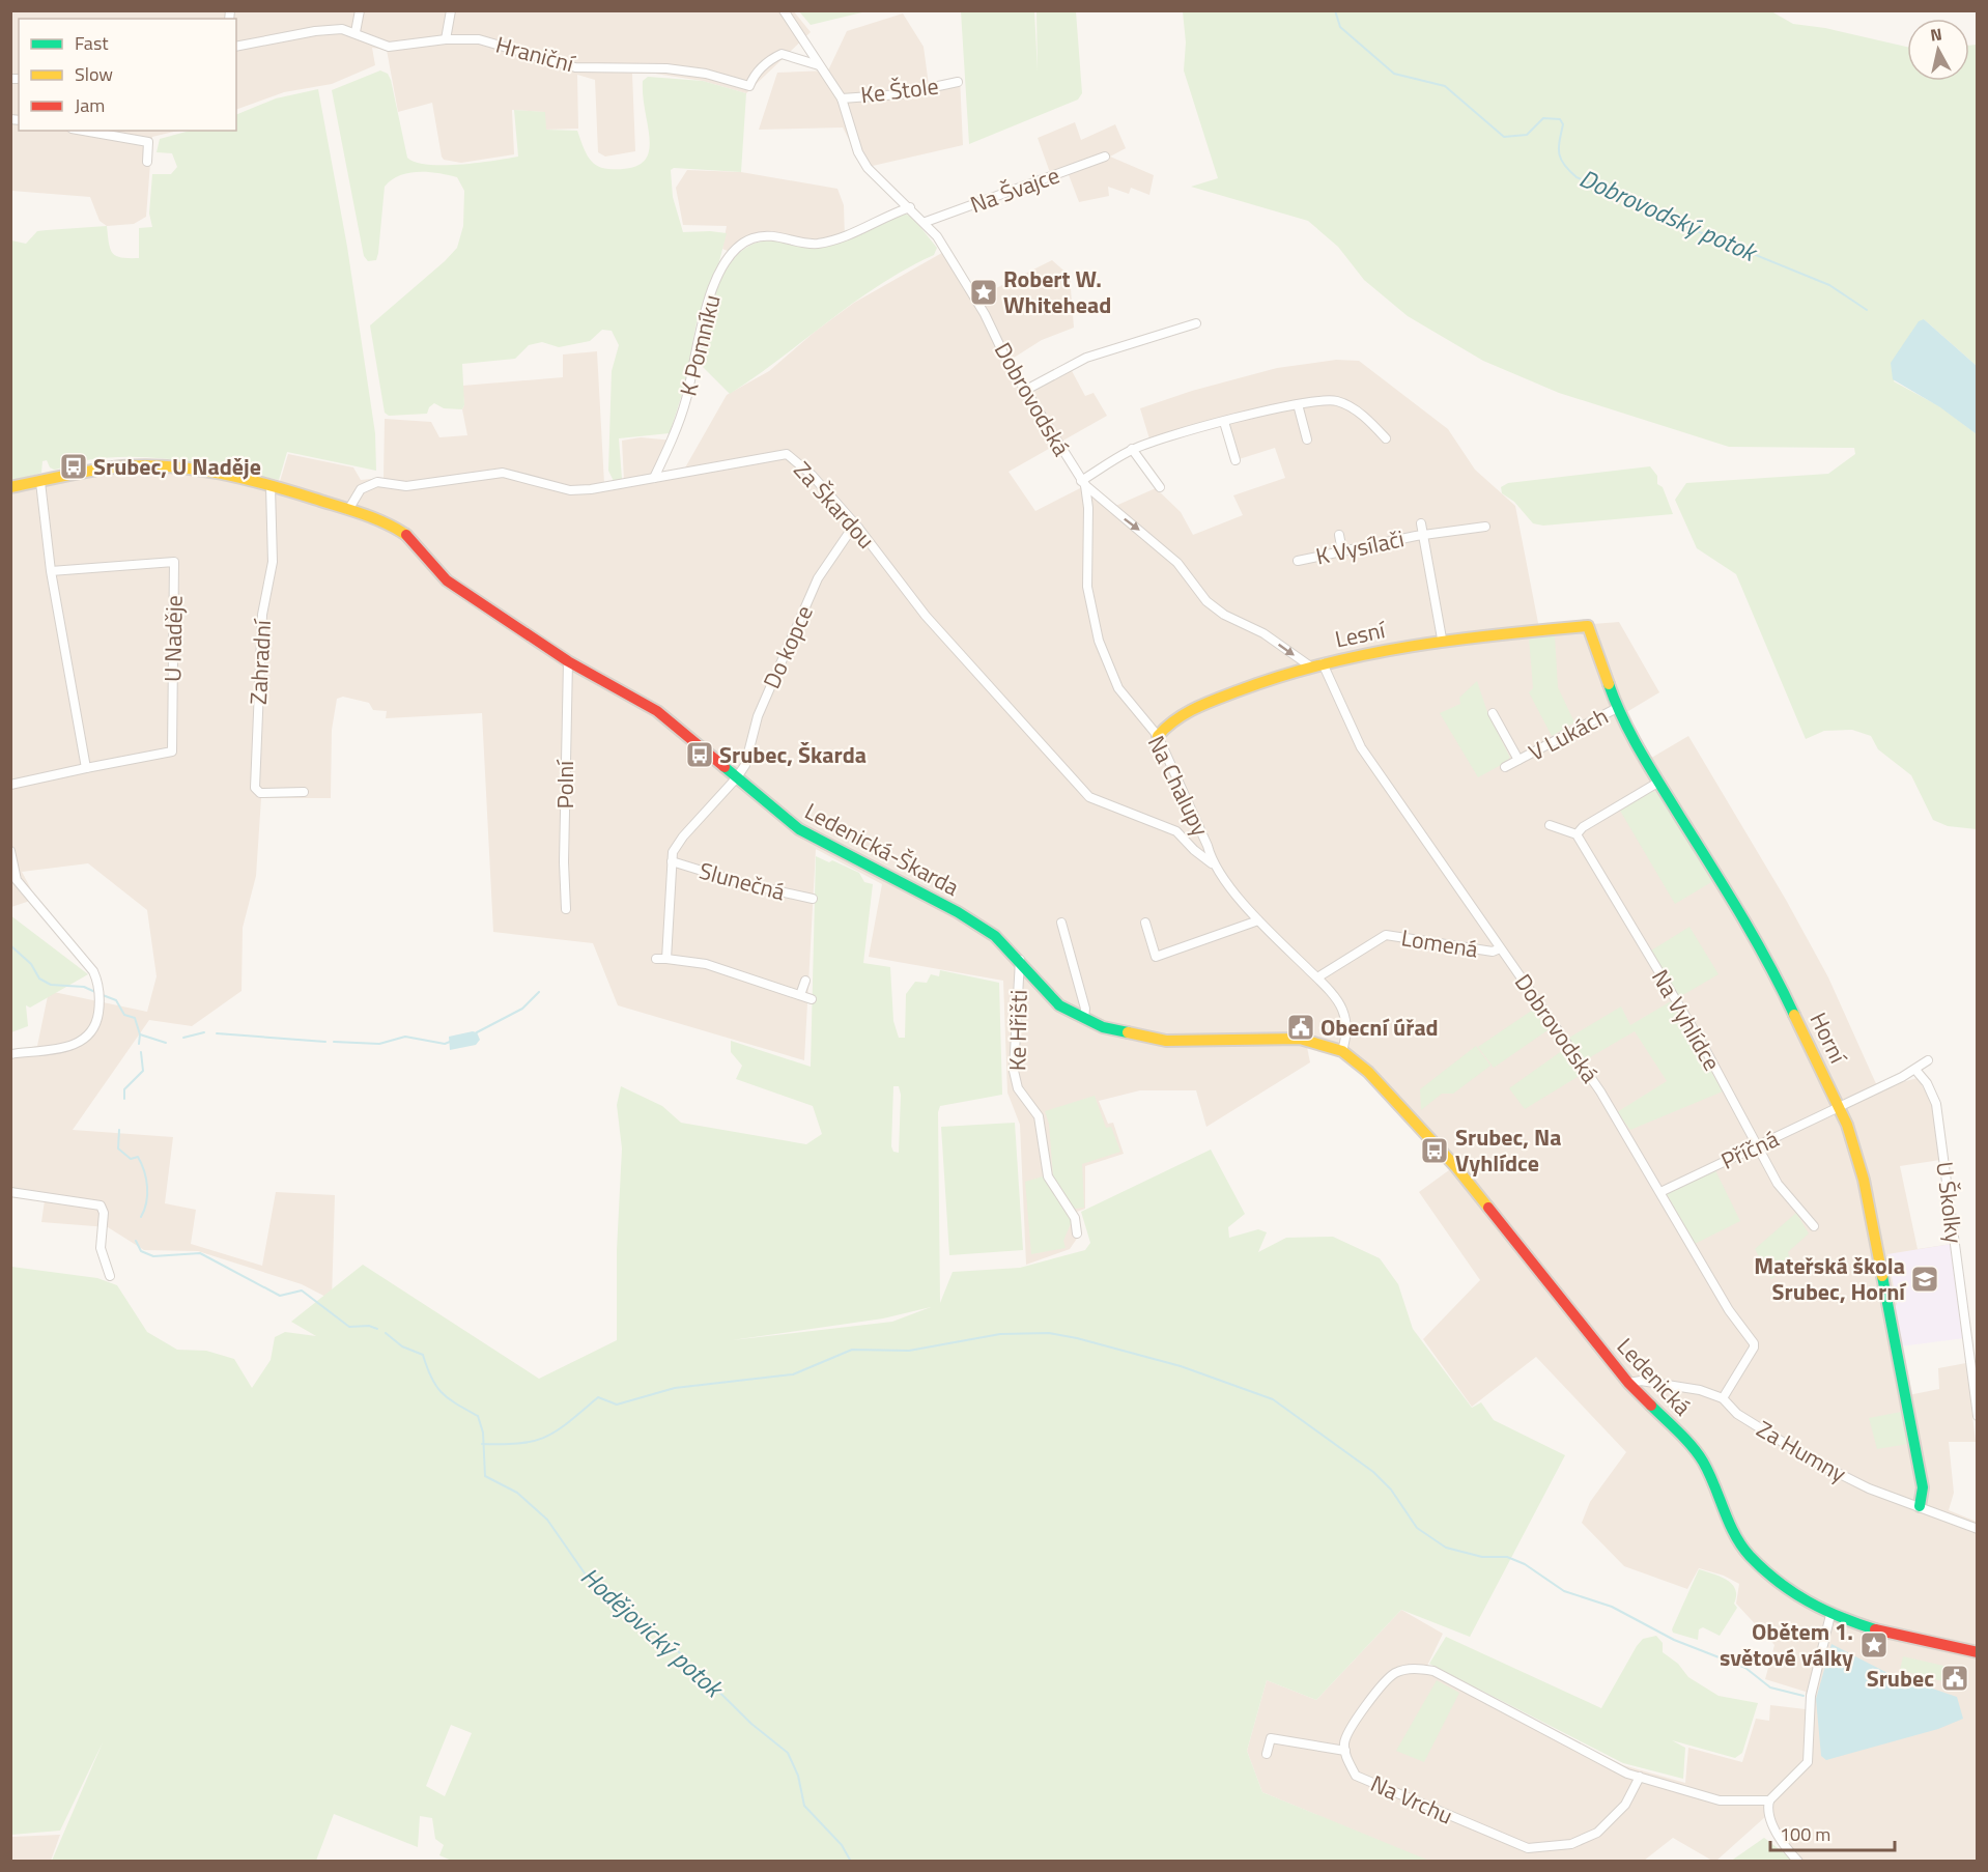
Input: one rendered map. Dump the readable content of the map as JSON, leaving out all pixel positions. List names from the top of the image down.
{
  "streets": {
    "main road": [
      "Lesní",
      "Ledenická-Škarda",
      "Horní",
      "Ledenická"
    ],
    "street": [
      "Hraniční",
      "Ke Štole",
      "Na Švajce",
      "K Pomníku",
      "Dobrovodská",
      "Za Škardou",
      "K Vysílači",
      "U Naděje",
      "Do kopce",
      "Zahradní",
      "V Lukách",
      "Polní",
      "Na Chalupy",
      "Slunečná",
      "Lomená",
      "Na Vyhlídce",
      "Ke Hřišti",
      "Příčná",
      "U Školky",
      "Za Humny",
      "Na Vrchu"
    ]
  },
  "crossings": [
    ["Hraniční", "Dobrovodská"],
    ["Ke Štole", "Dobrovodská"],
    ["Na Švajce", "Dobrovodská"],
    ["K Pomníku", "Dobrovodská"],
    ["K Pomníku", "Za Škardou"],
    ["Dobrovodská", "Lesní"],
    ["Dobrovodská", "Na Chalupy"],
    ["Dobrovodská", "Lomená"],
    ["Dobrovodská", "Příčná"],
    ["Dobrovodská", "Za Humny"],
    ["Za Škardou", "Do kopce"],
    ["Za Škardou", "Na Chalupy"],
    ["Za Škardou", "Ledenická-Škarda"],
    ["K Vysílači", "Lesní"],
    ["Lesní", "Na Chalupy"],
    ["Lesní", "Horní"],
    ["Do kopce", "Ledenická-Škarda"],
    ["Do kopce", "Slunečná"],
    ["Zahradní", "Ledenická-Škarda"],
    ["V Lukách", "Horní"],
    ["Polní", "Ledenická-Škarda"],
    ["Na Chalupy", "Ledenická-Škarda"],
    ["Na Chalupy", "Lomená"],
    ["Na Chalupy", "Ledenická"],
    ["Ledenická-Škarda", "Slunečná"],
    ["Ledenická-Škarda", "Ke Hřišti"],
    ["Ledenická-Škarda", "Ledenická"],
    ["Na Vyhlídce", "Příčná"],
    ["Horní", "Příčná"],
    ["Horní", "Za Humny"],
    ["Příčná", "U Školky"],
    ["Ledenická", "Za Humny"]
  ],
  "water": ["Dobrovodský potok", "Hodějovický potok"],
  "places": {
    "place": ["Robert W. Whitehead", "Obětem 1. světové války"],
    "bus stop": ["Srubec, U Naděje", "Srubec, Škarda", "Srubec, Na Vyhlídce"],
    "public building": ["Obecní úřad", "Srubec"],
    "school or university": ["Mateřská škola Srubec, Horní"]
  },
  "legend": ["Fast", "Slow", "Jam"],
  "scale_bar": "100 m",
  "north": "top"
}
